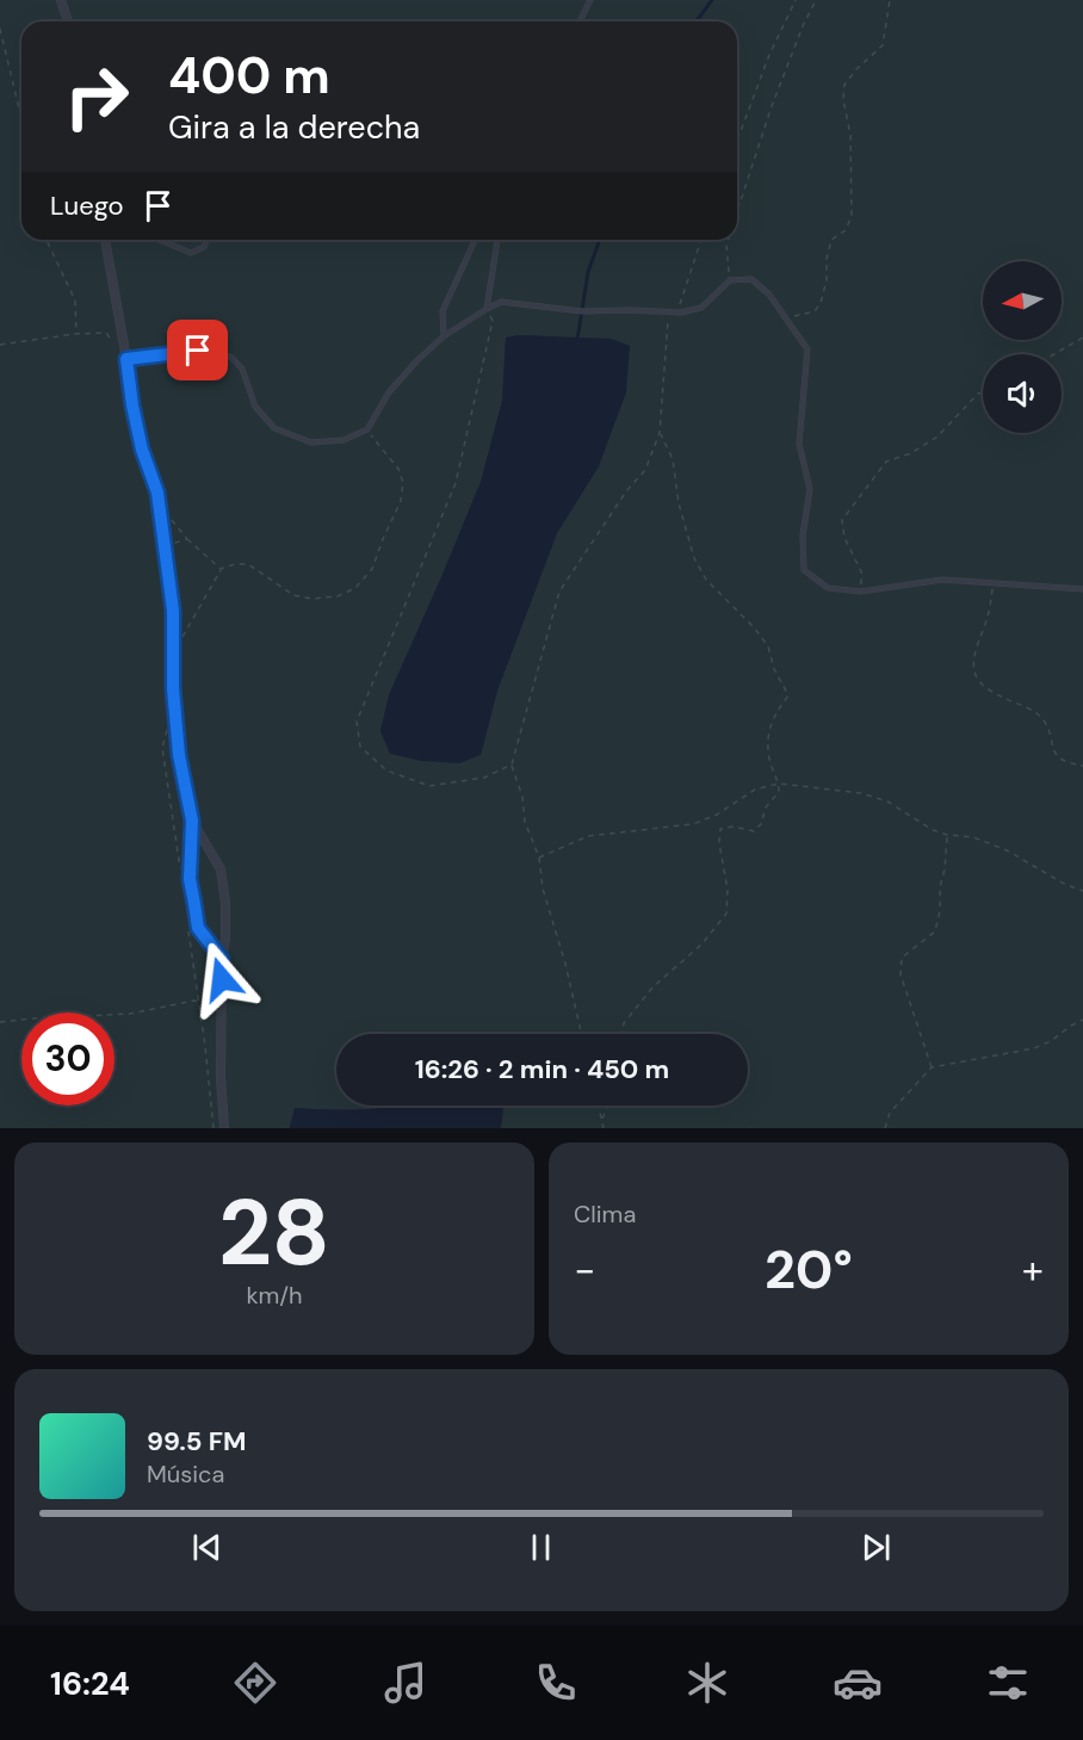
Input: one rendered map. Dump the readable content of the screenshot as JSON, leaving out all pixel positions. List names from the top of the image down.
{
  "north": "left",
  "page": {
    "turn": ["400 m", "Gira a la derecha"],
    "then": "Luego",
    "limit": "30",
    "trip": "16:26 · 2 min · 450 m",
    "tile": [
      ["28", "km/h"],
      "Clima"
    ],
    "heat": ["−", "20°", "+"],
    "song": ["99.5 FM", "Música"],
    "tabs": "16:24"
  }
}
